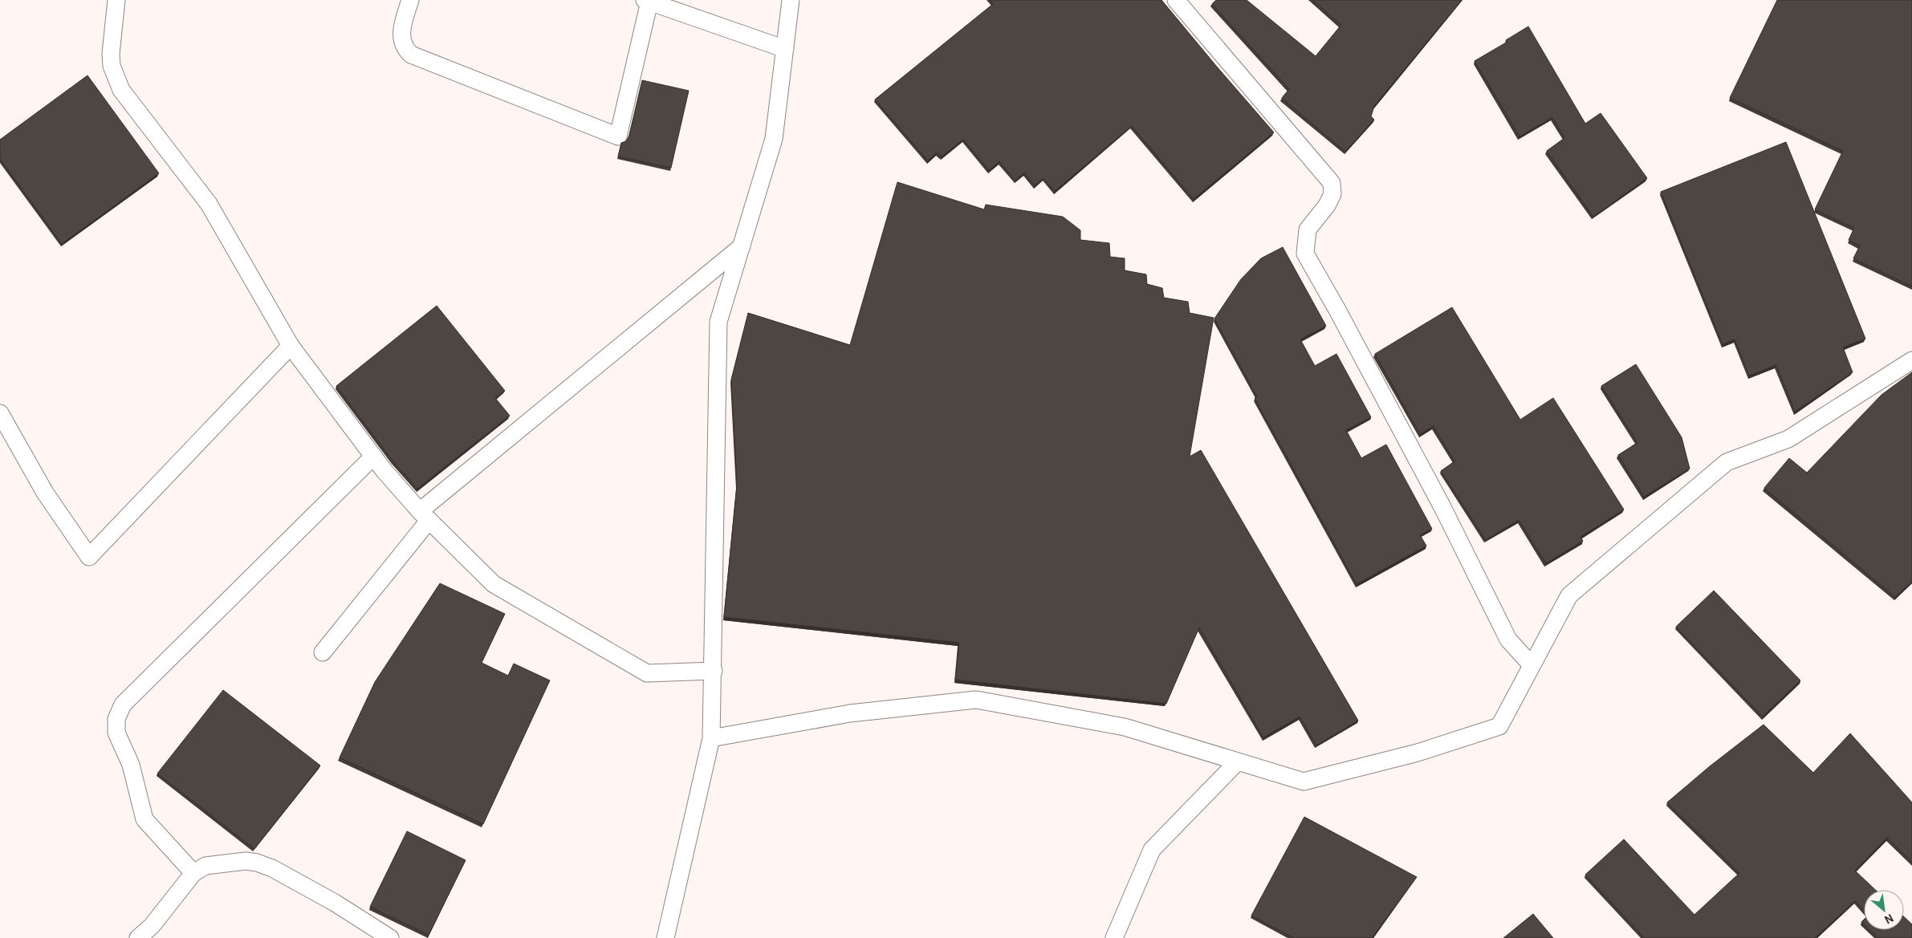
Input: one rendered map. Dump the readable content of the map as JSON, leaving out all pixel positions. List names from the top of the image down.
{
  "north": "bottom right"
}
